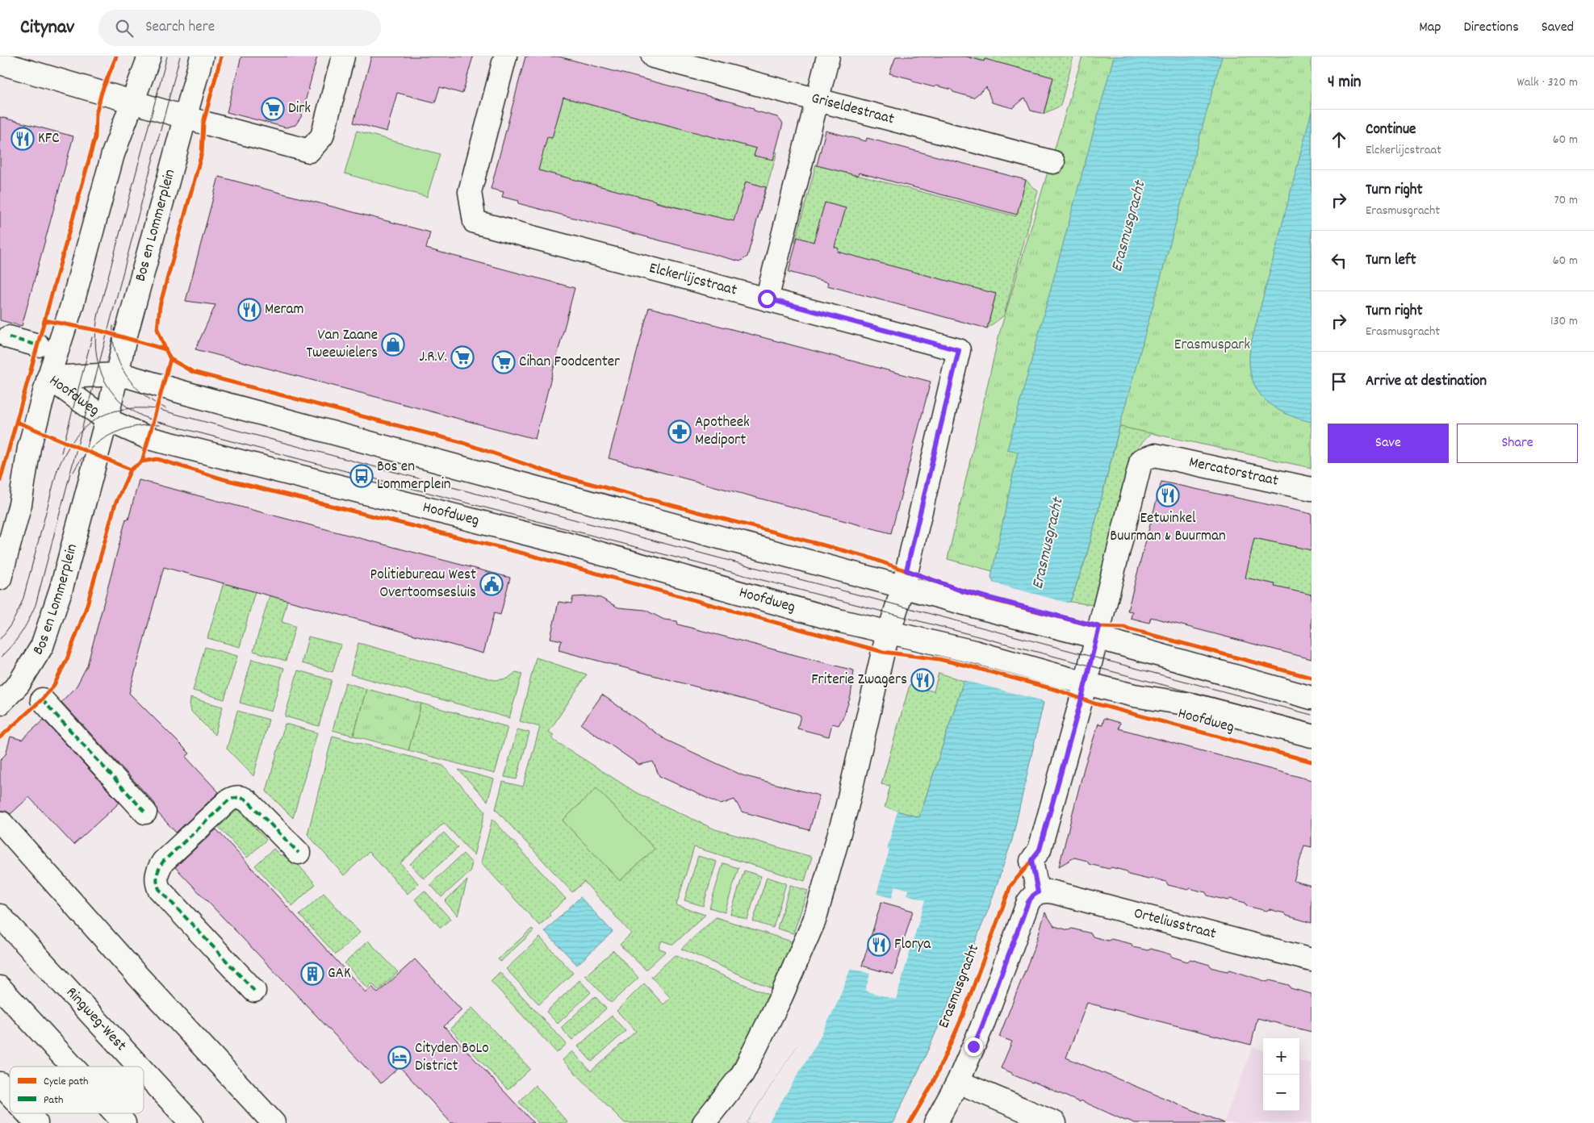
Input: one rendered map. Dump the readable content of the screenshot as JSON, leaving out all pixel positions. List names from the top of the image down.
{
  "streets": {
    "main road": [
      "Griseldestraat",
      "Bos en Lommerplein",
      "Elckerlijcstraat",
      "Hoofdweg",
      "Mercatorstraat",
      "Orteliusstraat",
      "Ringweg-West"
    ],
    "cycle path": ["Erasmusgracht"]
  },
  "crossings": [
    ["Bos en Lommerplein", "Hoofdweg"],
    ["Elckerlijcstraat", "Hoofdweg"],
    ["Hoofdweg", "Mercatorstraat"]
  ],
  "water": ["Erasmusgracht"],
  "parks": ["Erasmuspark"],
  "places": {
    "supermarket": ["Dirk", "J.R.V.", "Cihan Foodcenter"],
    "restaurant": [
      "KFC",
      "Meram",
      "Eetwinkel Buurman & Buurman",
      "Friterie Zwagers",
      "Florya"
    ],
    "shop": ["Van Zaane Tweewielers"],
    "pharmacy": ["Apotheek Mediport"],
    "bus stop": ["Bos en Lommerplein"],
    "public building": ["Politiebureau West Overtoomsesluis"],
    "building": ["GAK"],
    "hotel": ["Cityden BoLo District"]
  },
  "legend": ["Cycle path", "Path"],
  "page": {
    "header": "Citynav",
    "search": "Search here",
    "nav": ["Map", "Directions", "Saved"],
    "heading": ["4 min", "Walk · 320 m"],
    "list": [
      ["Continue", "Elckerlijcstraat", "60 m"],
      ["Turn right", "Erasmusgracht", "70 m"],
      ["Turn left", "60 m"],
      ["Turn right", "Erasmusgracht", "130 m"],
      "Arrive at destination"
    ],
    "buttons": ["Save", "Share"],
    "map_buttons": ["+", "−"]
  }
}
